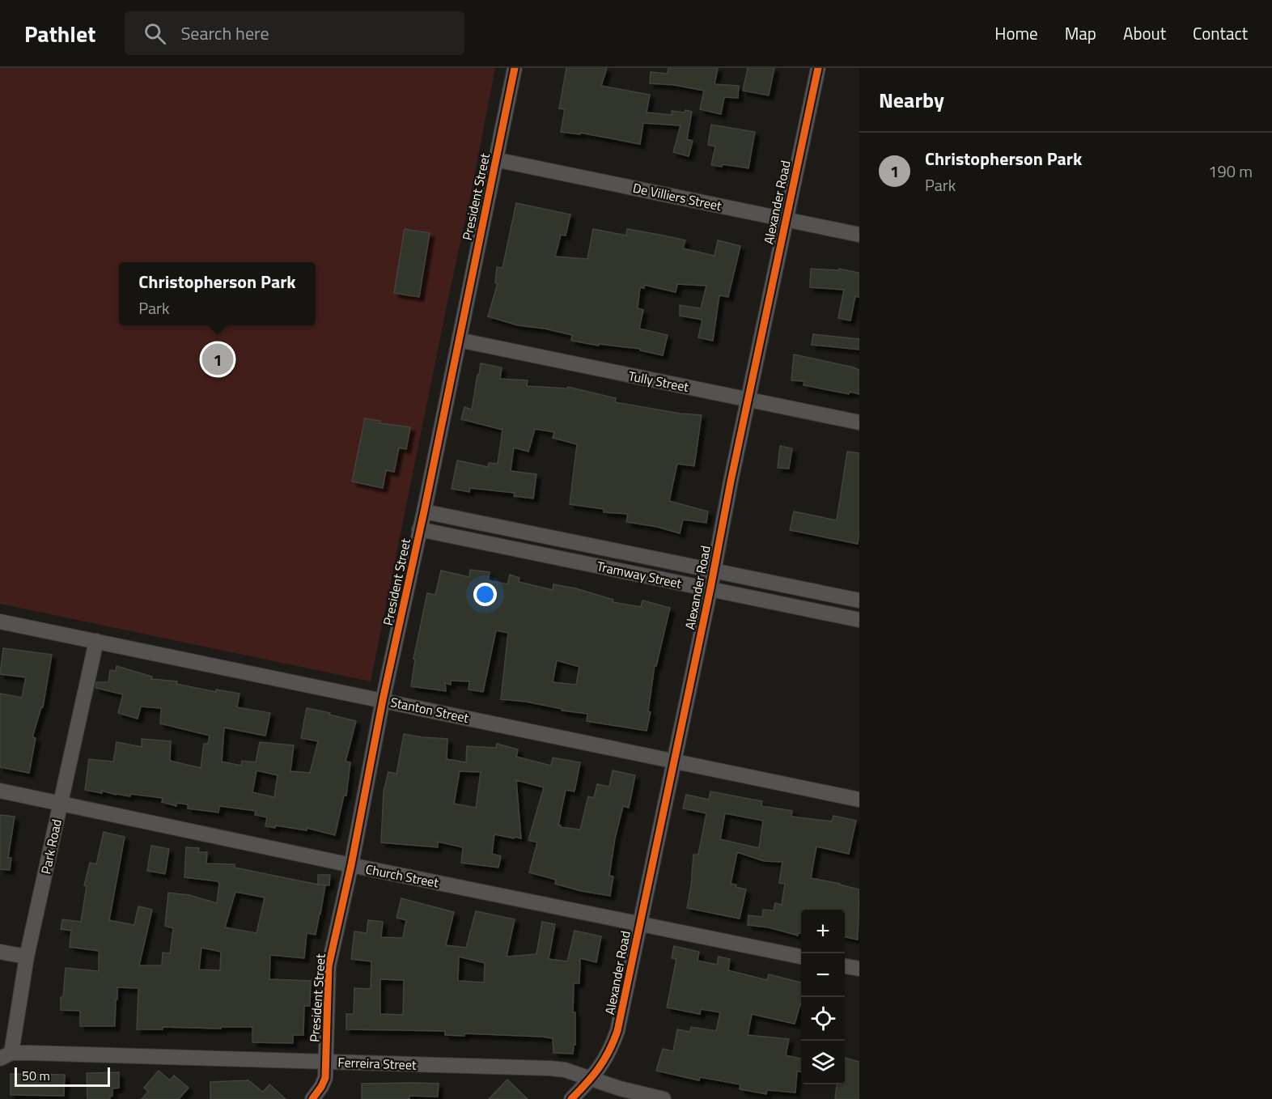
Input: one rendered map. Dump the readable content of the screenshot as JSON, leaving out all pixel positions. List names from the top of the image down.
{
  "streets": {
    "street": [
      "President Street",
      "De Villiers Street",
      "Alexander Road",
      "Tully Street",
      "Tramway Street",
      "Stanton Street",
      "Park Road",
      "Church Street",
      "Ferreira Street"
    ]
  },
  "crossings": [
    ["President Street", "De Villiers Street"],
    ["President Street", "Tully Street"],
    ["President Street", "Tramway Street"],
    ["President Street", "Stanton Street"],
    ["President Street", "Church Street"],
    ["President Street", "Ferreira Street"],
    ["De Villiers Street", "Alexander Road"],
    ["Alexander Road", "Tully Street"],
    ["Alexander Road", "Tramway Street"],
    ["Alexander Road", "Stanton Street"],
    ["Alexander Road", "Church Street"],
    ["Alexander Road", "Ferreira Street"],
    ["Stanton Street", "Park Road"],
    ["Park Road", "Church Street"],
    ["Park Road", "Ferreira Street"]
  ],
  "scale_bar": "50 m",
  "page": {
    "header": "Pathlet",
    "search": "Search here",
    "nav": [
      "Home",
      "Map",
      "About",
      "Contact"
    ],
    "heading": "Nearby",
    "list": [
      {
        "mark": "1",
        "name": "Christopherson Park",
        "note": "Park",
        "value": "190 m"
      }
    ],
    "popup": ["Christopherson Park", "Park"],
    "pins": "1",
    "map_buttons": ["+", "−"],
    "scale": "50 m"
  }
}
